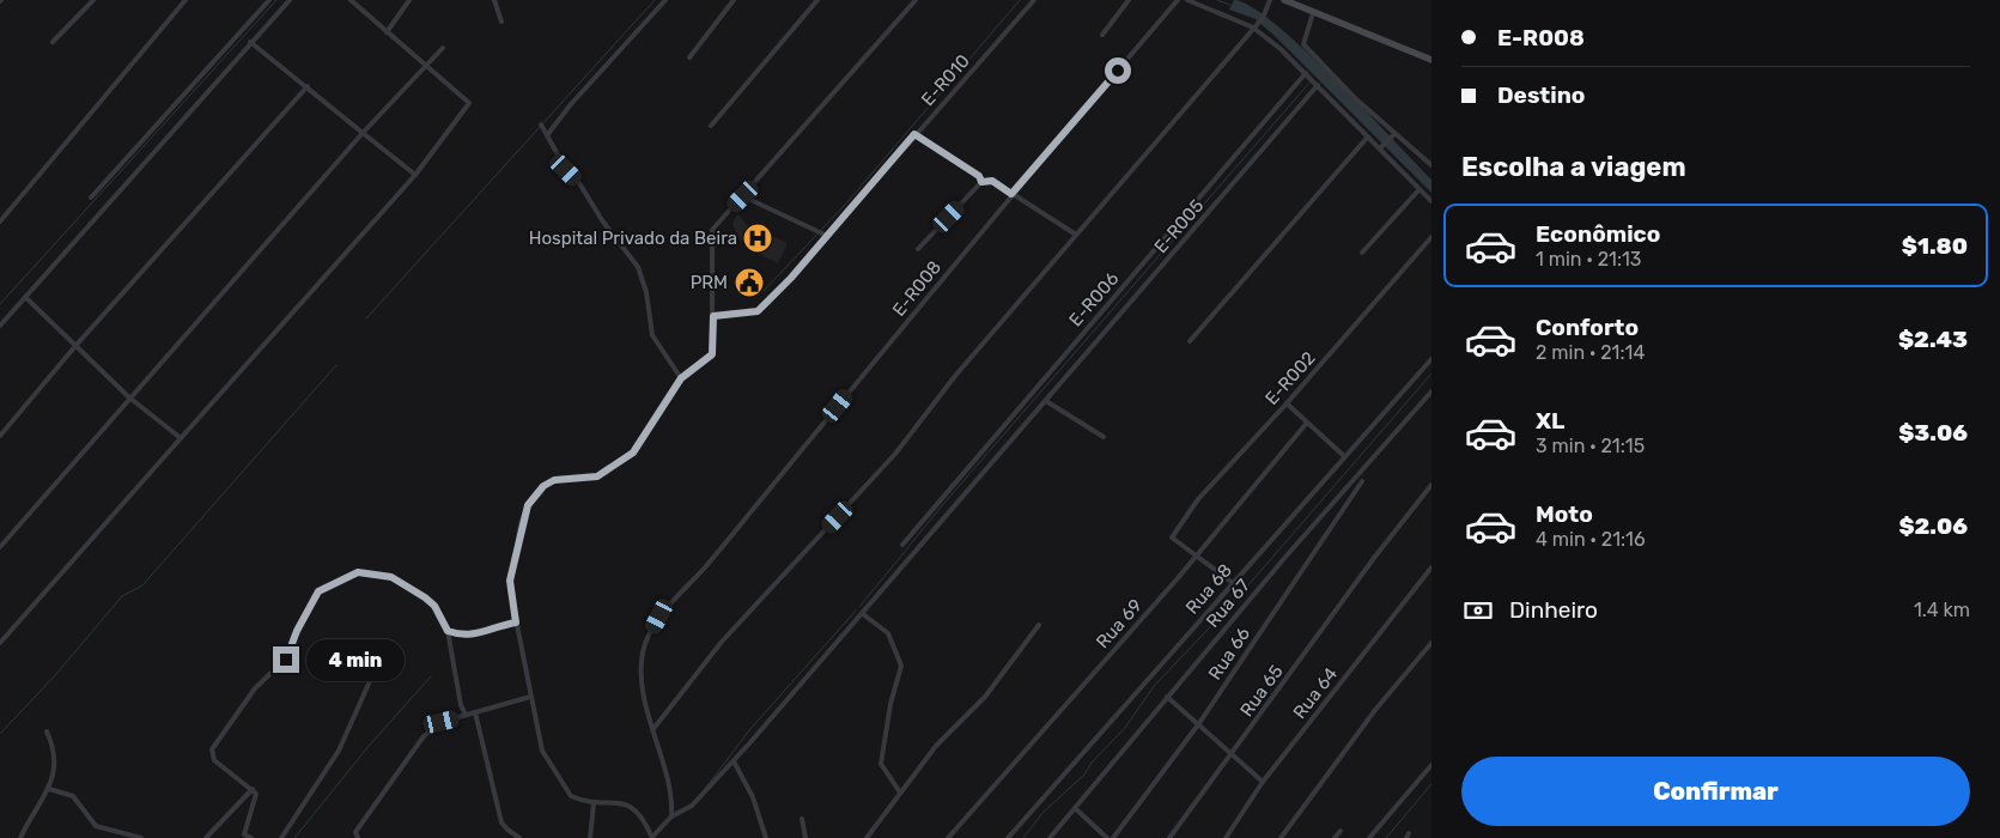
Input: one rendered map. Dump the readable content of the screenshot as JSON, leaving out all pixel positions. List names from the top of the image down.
{
  "streets": {
    "street": [
      "E-R010",
      "E-R005",
      "E-R008",
      "E-R006",
      "E-R002",
      "Rua 68",
      "Rua 67",
      "Rua 69",
      "Rua 66",
      "Rua 65",
      "Rua 64"
    ]
  },
  "crossings": [
    ["E-R005", "E-R008"],
    ["E-R002", "Rua 69"]
  ],
  "places": {
    "hospital": ["Hospital Privado da Beira"],
    "public building": ["PRM"]
  },
  "page": {
    "banner": ["E-R008", "Destino"],
    "heading": "Escolha a viagem",
    "list": [
      {
        "name": "Econômico",
        "note": "1 min · 21:13",
        "value": "$1.80"
      },
      {
        "name": "Conforto",
        "note": "2 min · 21:14",
        "value": "$2.43"
      },
      {
        "name": "XL",
        "note": "3 min · 21:15",
        "value": "$3.06"
      },
      {
        "name": "Moto",
        "note": "4 min · 21:16",
        "value": "$2.06"
      }
    ],
    "pay": ["Dinheiro", "1.4 km"],
    "bubble": "4 min",
    "buttons": "Confirmar"
  }
}
